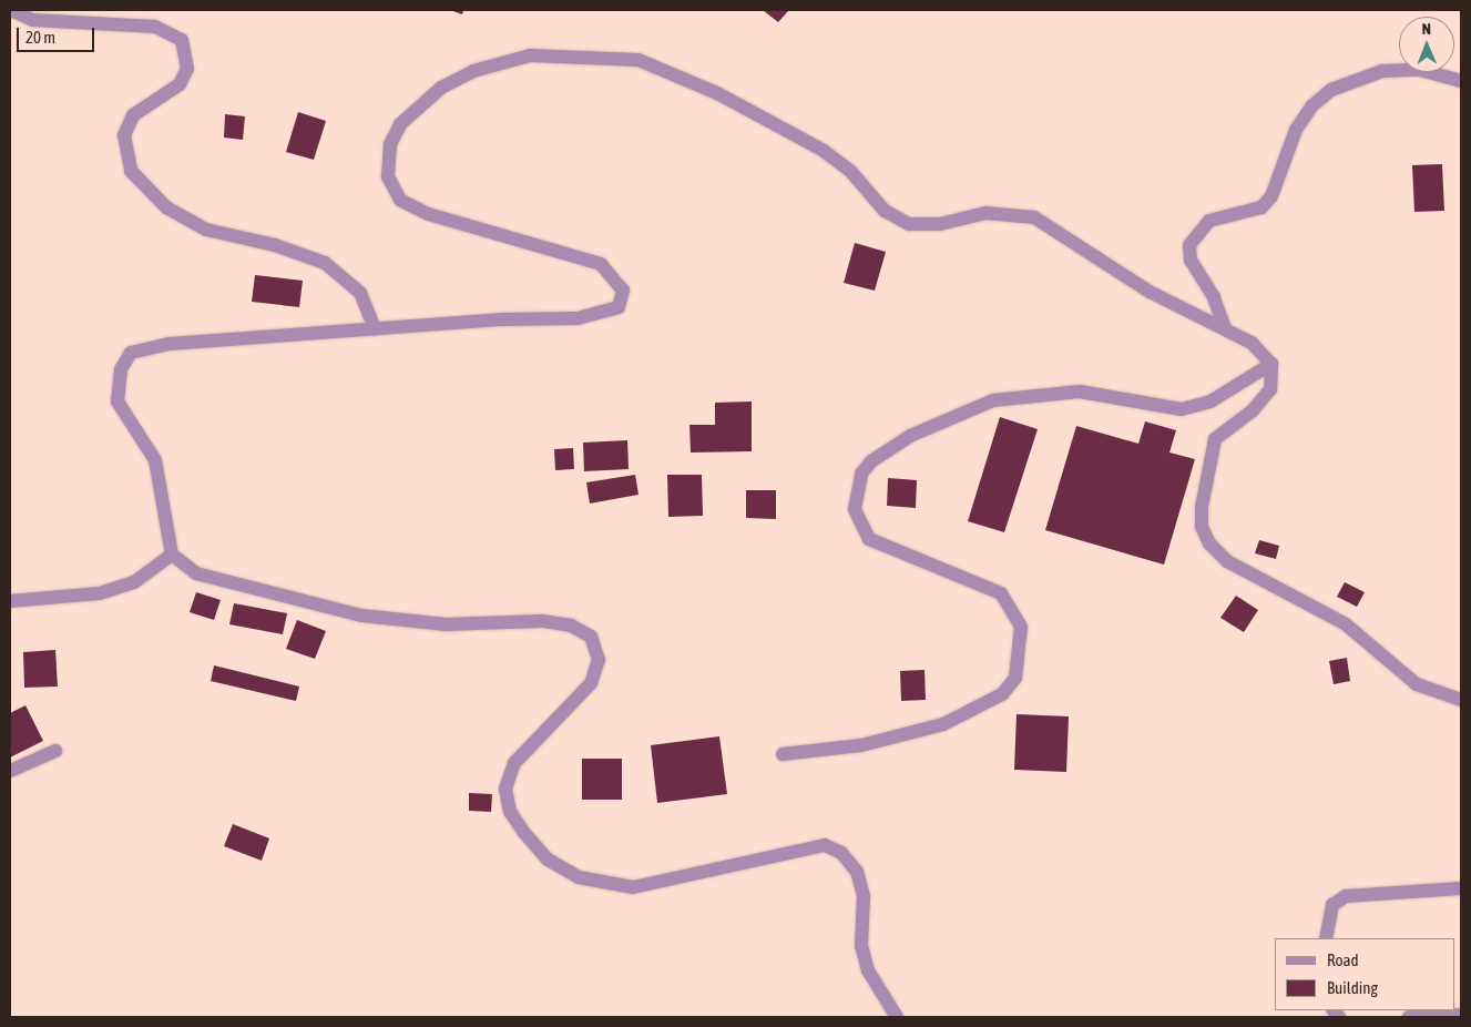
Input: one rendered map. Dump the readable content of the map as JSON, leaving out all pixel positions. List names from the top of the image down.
{
  "legend": ["Road", "Building"],
  "scale_bar": "20 m",
  "north": "top"
}
